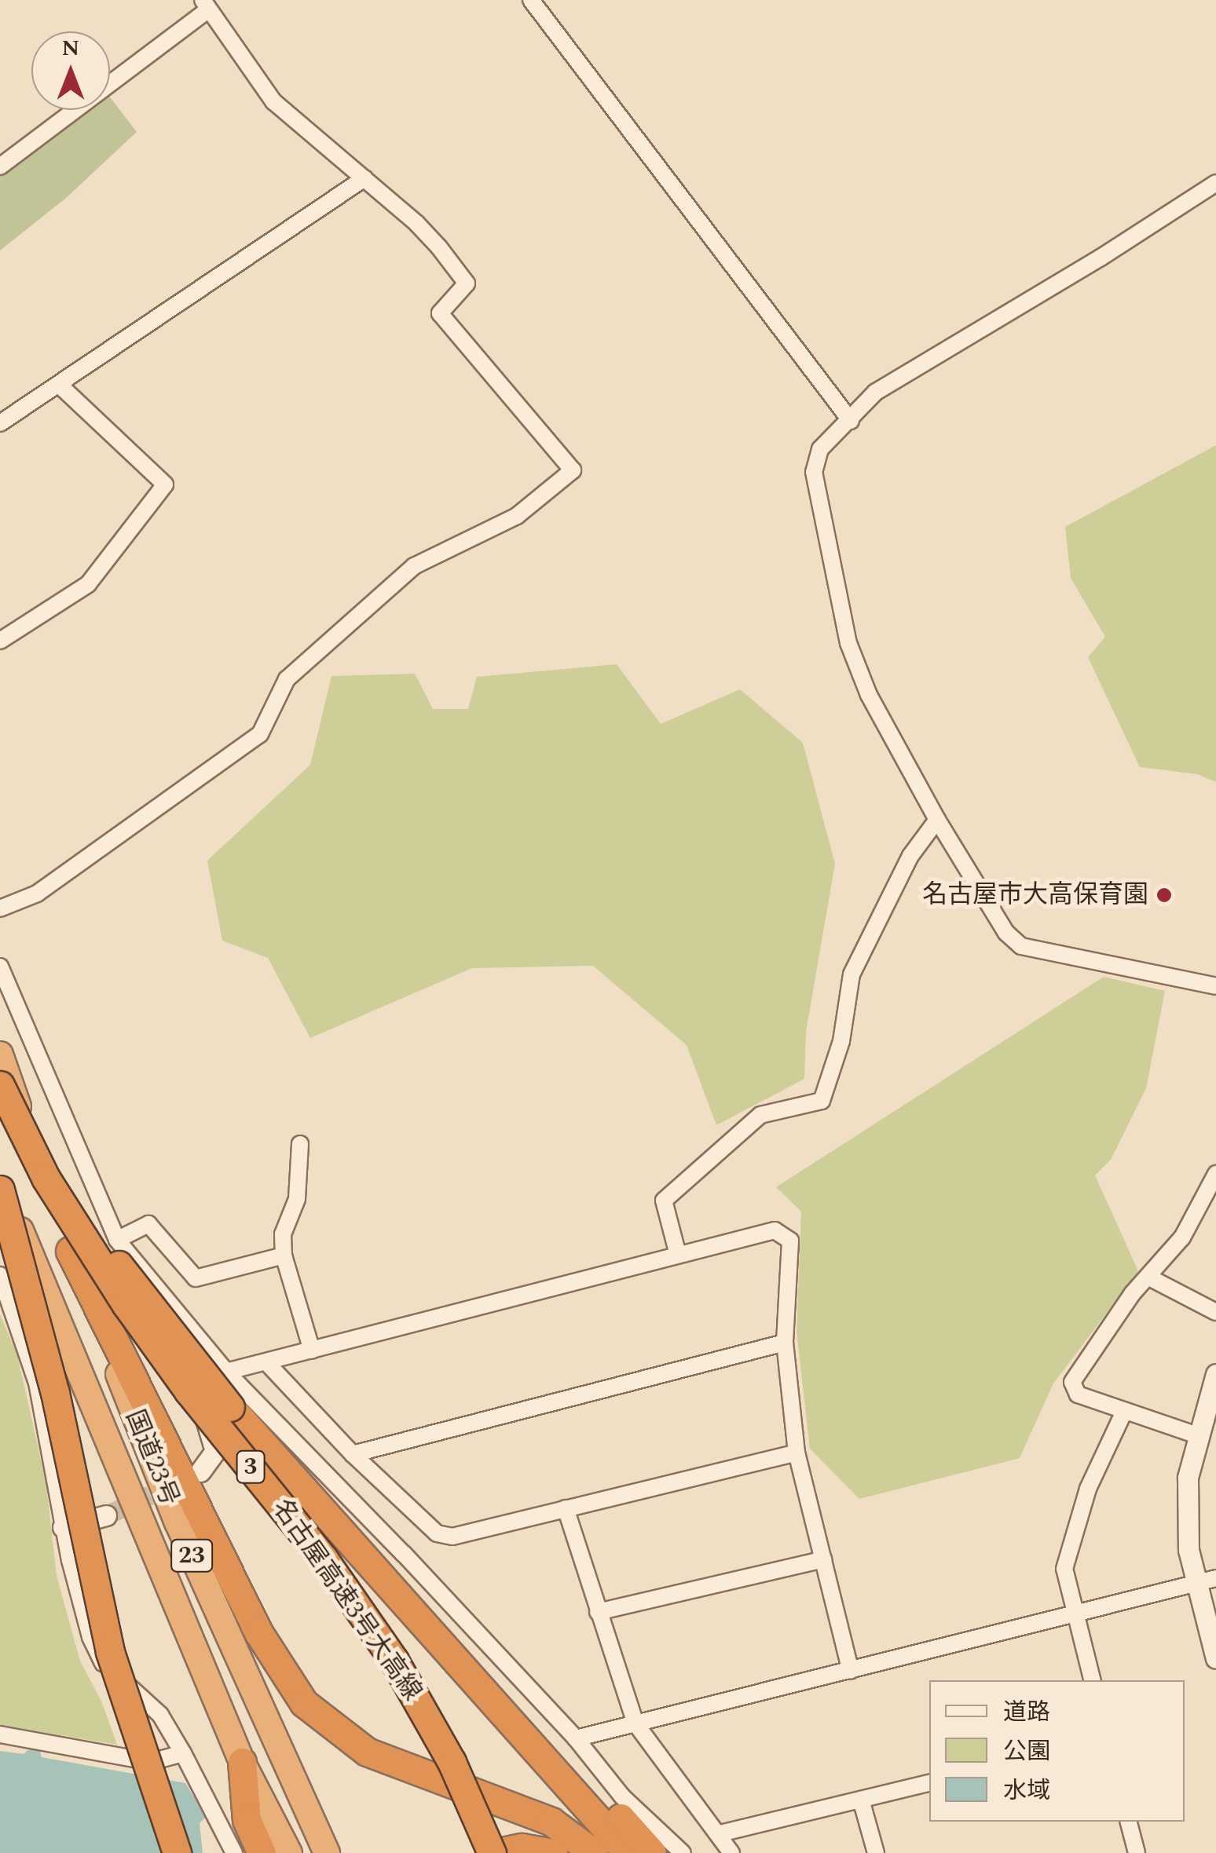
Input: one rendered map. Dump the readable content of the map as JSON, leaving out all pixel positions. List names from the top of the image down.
{
  "streets": {
    "highway": [
      "国道23号",
      "3",
      "23",
      "名古屋高速3号大高線"
    ]
  },
  "places": ["名古屋市大高保育園"],
  "legend": ["道路", "公園", "水域"],
  "north": "top"
}
